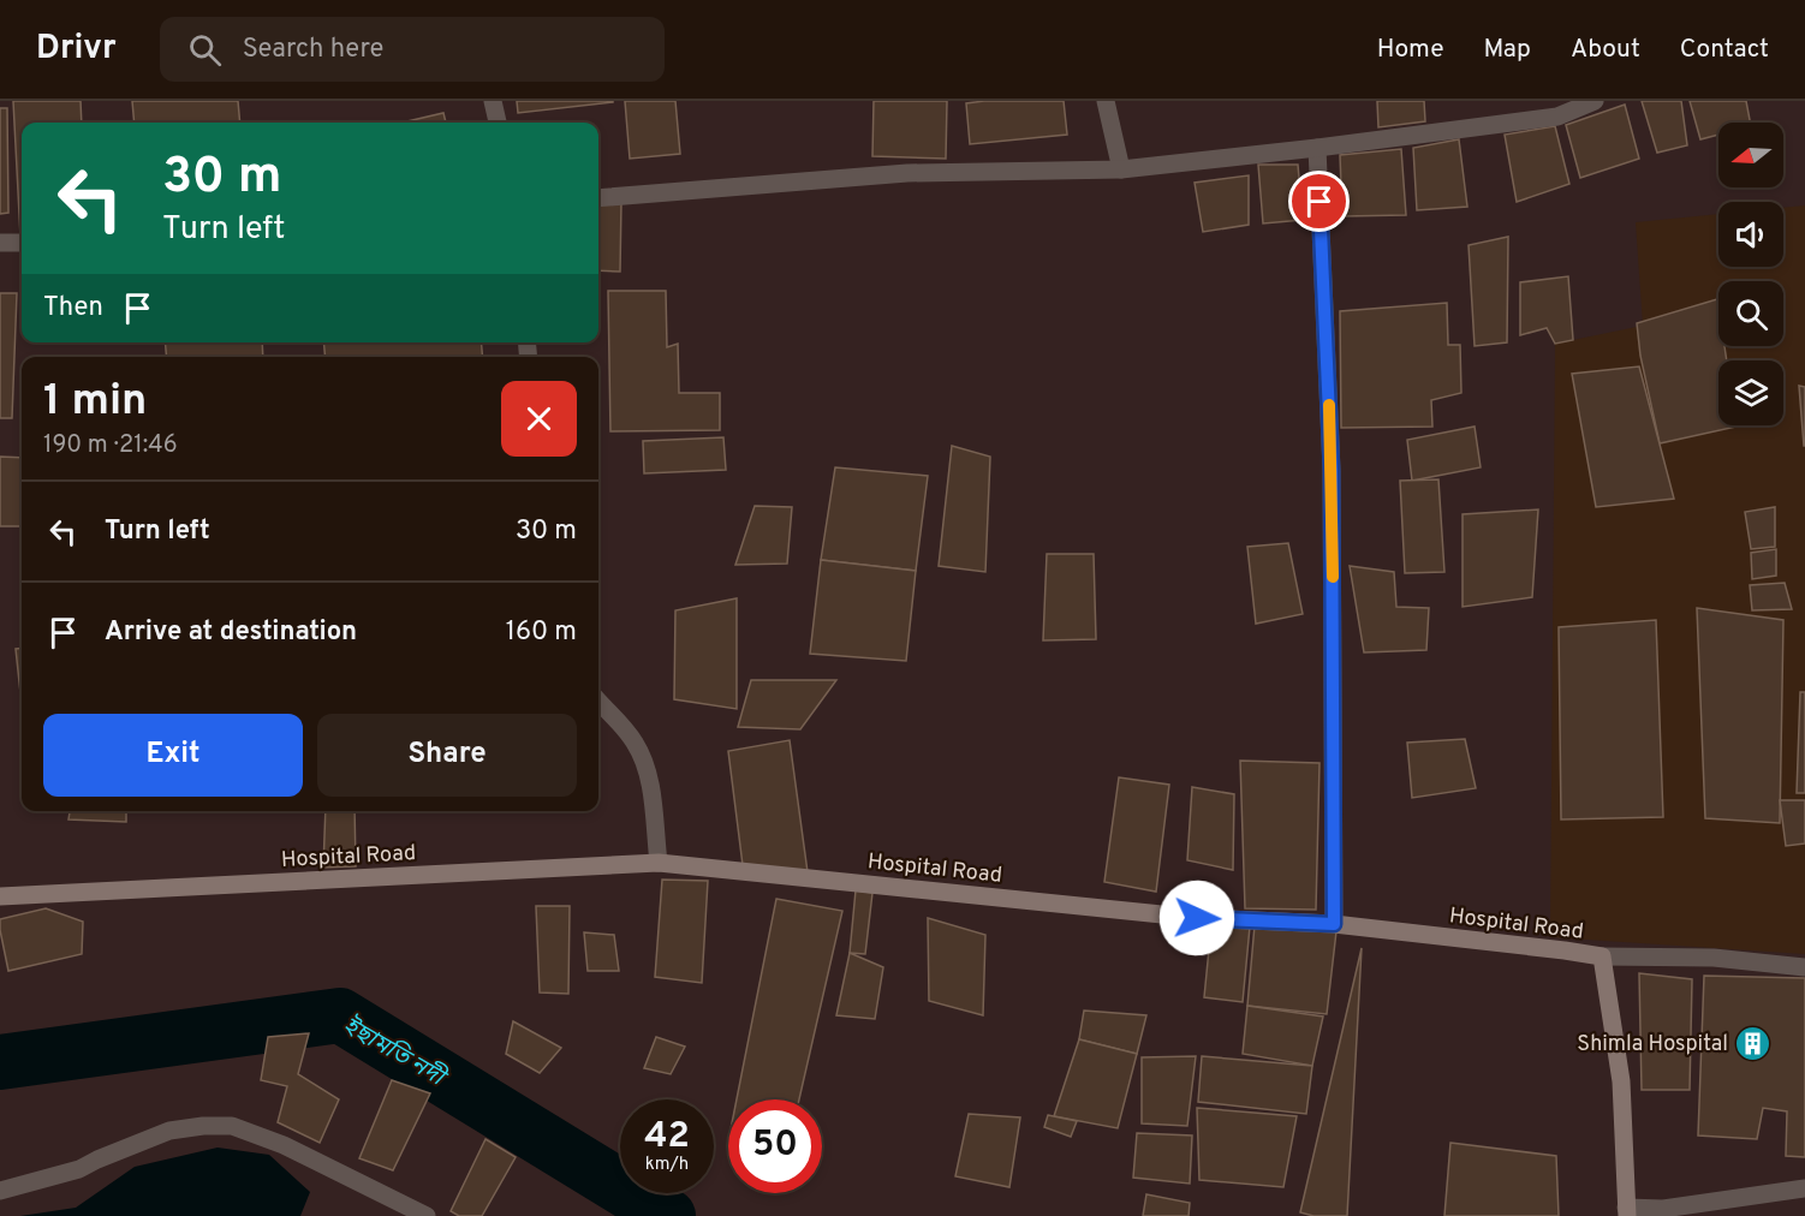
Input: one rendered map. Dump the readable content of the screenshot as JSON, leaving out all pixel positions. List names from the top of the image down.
{
  "streets": {
    "main road": ["Hospital Road"]
  },
  "water": ["ইছামতি নদী"],
  "places": {
    "building": ["Shimla Hospital"]
  },
  "north": "left",
  "page": {
    "header": "Drivr",
    "search": "Search here",
    "nav": [
      "Home",
      "Map",
      "About",
      "Contact"
    ],
    "turn": ["30 m", "Turn left"],
    "then": "Then",
    "heading": ["1 min", "190 m · 21:46"],
    "list": [
      {
        "name": "Turn left",
        "value": "30 m"
      },
      {
        "name": "Arrive at destination",
        "value": "160 m"
      }
    ],
    "buttons": ["Exit", "Share"],
    "speed": "42 km/h",
    "limit": "50"
  }
}
